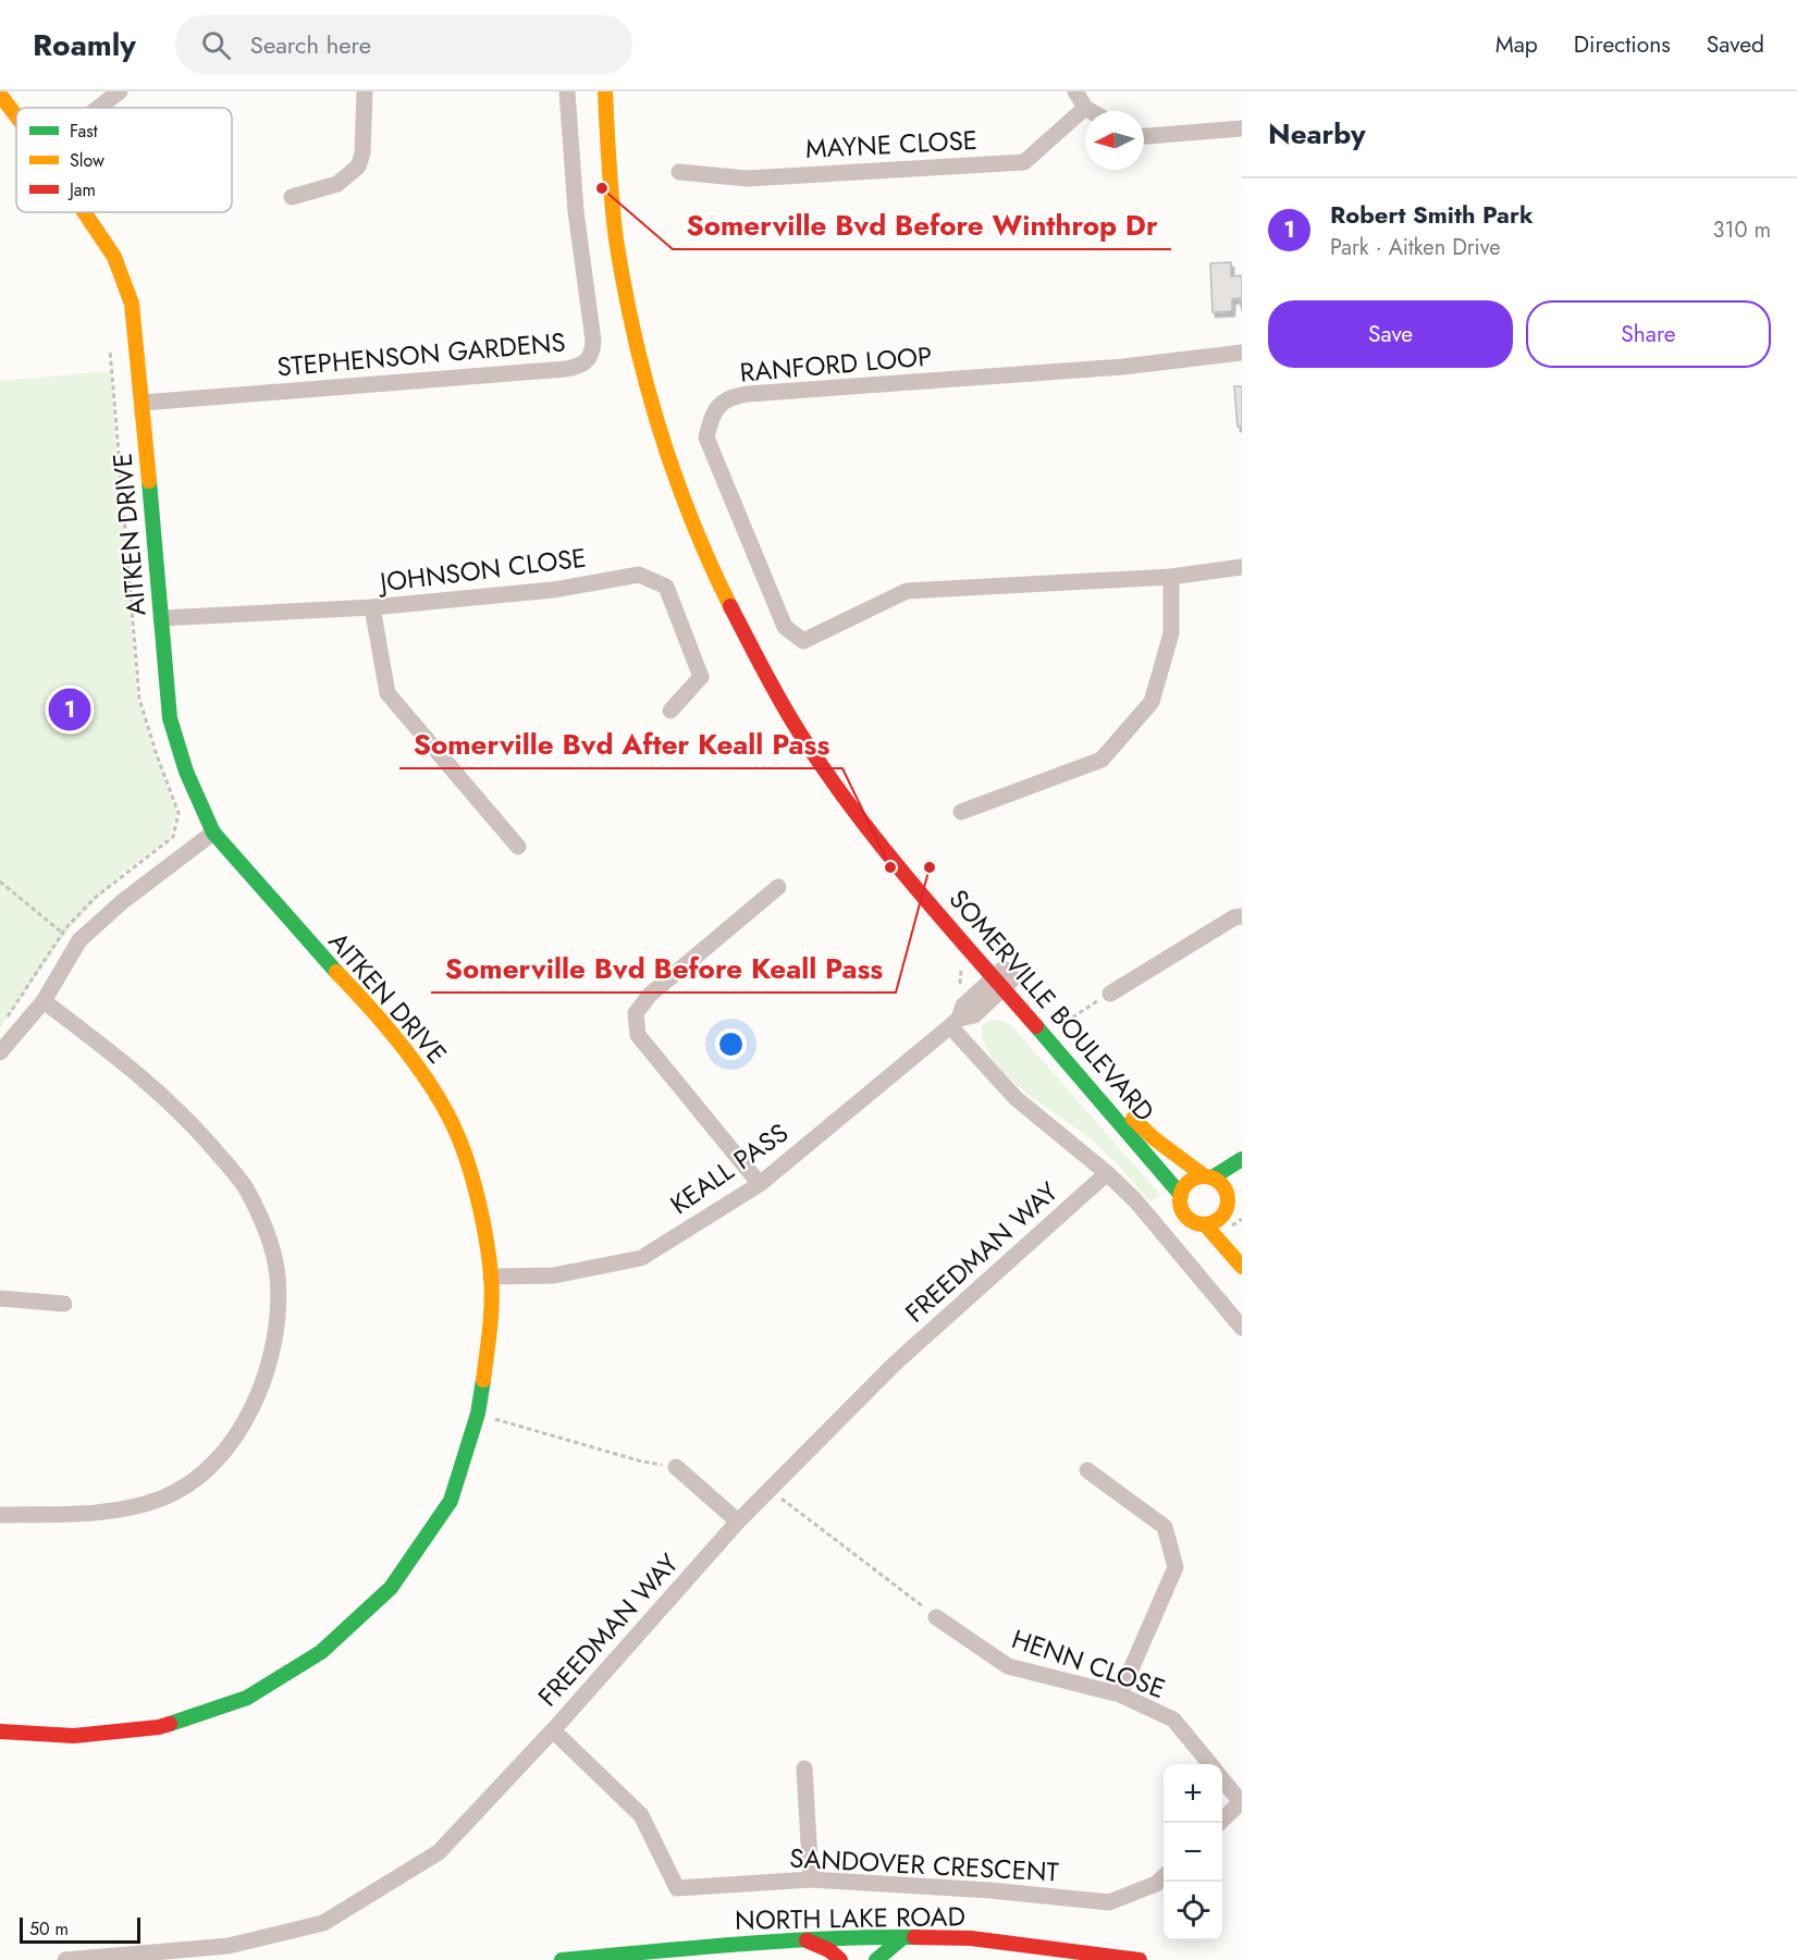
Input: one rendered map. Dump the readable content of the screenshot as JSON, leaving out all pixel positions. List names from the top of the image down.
{
  "streets": {
    "main road": ["AITKEN DRIVE", "SOMERVILLE BOULEVARD", "NORTH LAKE ROAD"],
    "street": [
      "MAYNE CLOSE",
      "STEPHENSON GARDENS",
      "RANFORD LOOP",
      "JOHNSON CLOSE",
      "KEALL PASS",
      "FREEDMAN WAY",
      "HENN CLOSE",
      "SANDOVER CRESCENT"
    ]
  },
  "crossings": [
    ["STEPHENSON GARDENS", "AITKEN DRIVE"],
    ["AITKEN DRIVE", "JOHNSON CLOSE"],
    ["AITKEN DRIVE", "KEALL PASS"],
    ["SOMERVILLE BOULEVARD", "KEALL PASS"],
    ["FREEDMAN WAY", "SANDOVER CRESCENT"]
  ],
  "places": ["Somerville Bvd Before Winthrop Dr", "Somerville Bvd After Keall Pass", "Somerville Bvd Before Keall Pass"],
  "legend": ["Fast", "Slow", "Jam"],
  "scale_bar": "50 m",
  "north": "left",
  "page": {
    "header": "Roamly",
    "search": "Search here",
    "nav": ["Map", "Directions", "Saved"],
    "heading": "Nearby",
    "list": [
      {
        "mark": "1",
        "name": "Robert Smith Park",
        "note": "Park · Aitken Drive",
        "value": "310 m"
      }
    ],
    "buttons": ["Save", "Share"],
    "pins": "1",
    "map_buttons": ["+", "−"],
    "scale": "50 m"
  }
}
